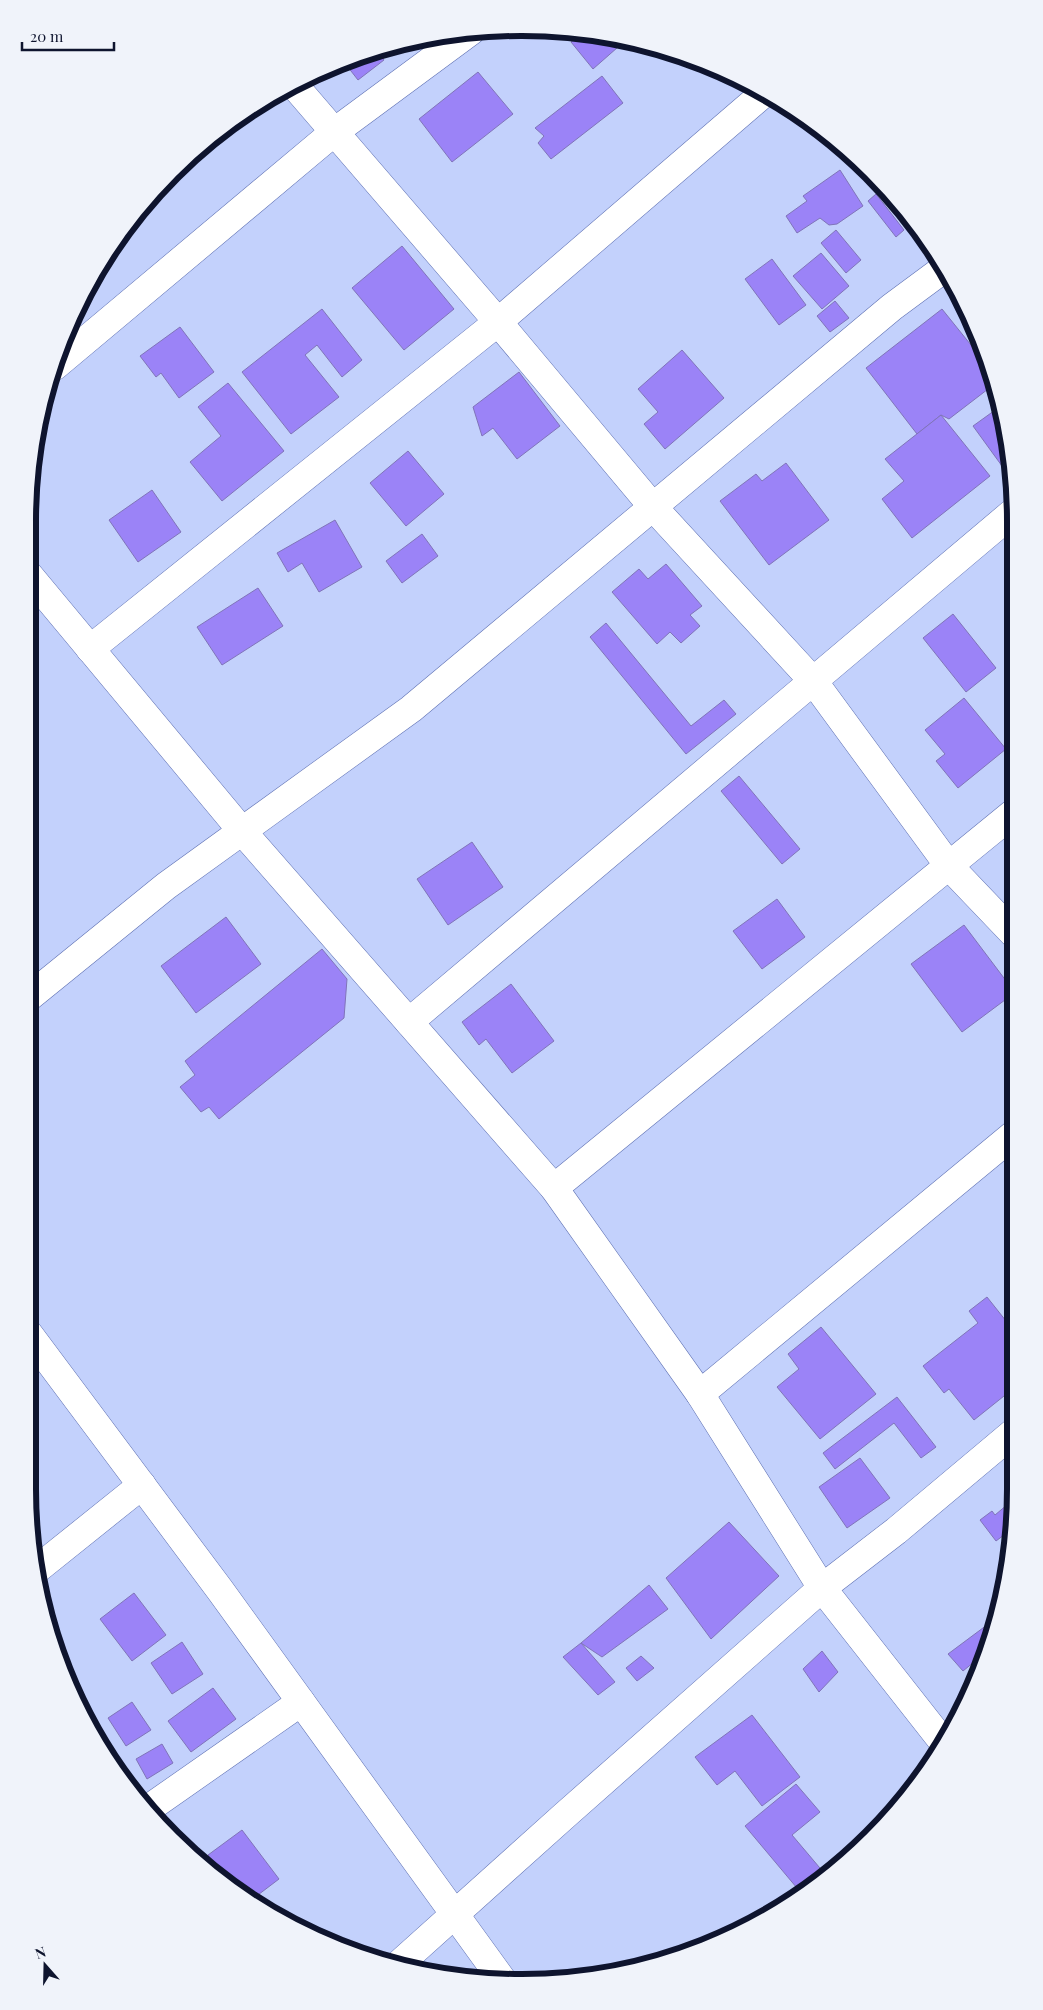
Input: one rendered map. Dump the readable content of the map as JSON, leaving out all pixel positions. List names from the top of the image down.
{
  "scale_bar": "20 m",
  "north": "top"
}
